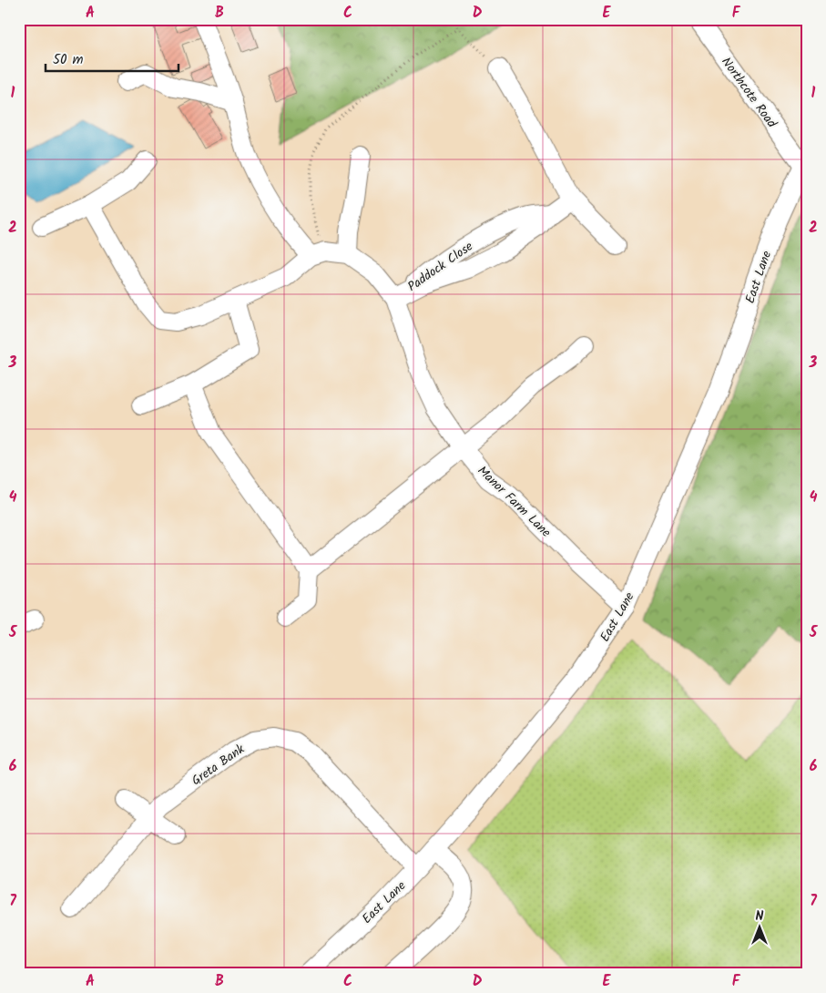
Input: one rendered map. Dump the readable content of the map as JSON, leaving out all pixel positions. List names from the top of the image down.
{
  "streets": {
    "street": [
      "Northcote Road",
      "Paddock Close",
      "East Lane",
      "Manor Farm Lane",
      "Greta Bank"
    ]
  },
  "crossings": [
    ["Northcote Road", "East Lane"],
    ["Paddock Close", "Manor Farm Lane"],
    ["East Lane", "Manor Farm Lane"],
    ["East Lane", "Greta Bank"]
  ],
  "scale_bar": "50 m",
  "north": "top",
  "grid": {
    "columns": [
      "A",
      "B",
      "C",
      "D",
      "E",
      "F"
    ],
    "rows": [
      "1",
      "2",
      "3",
      "4",
      "5",
      "6",
      "7"
    ]
  }
}
